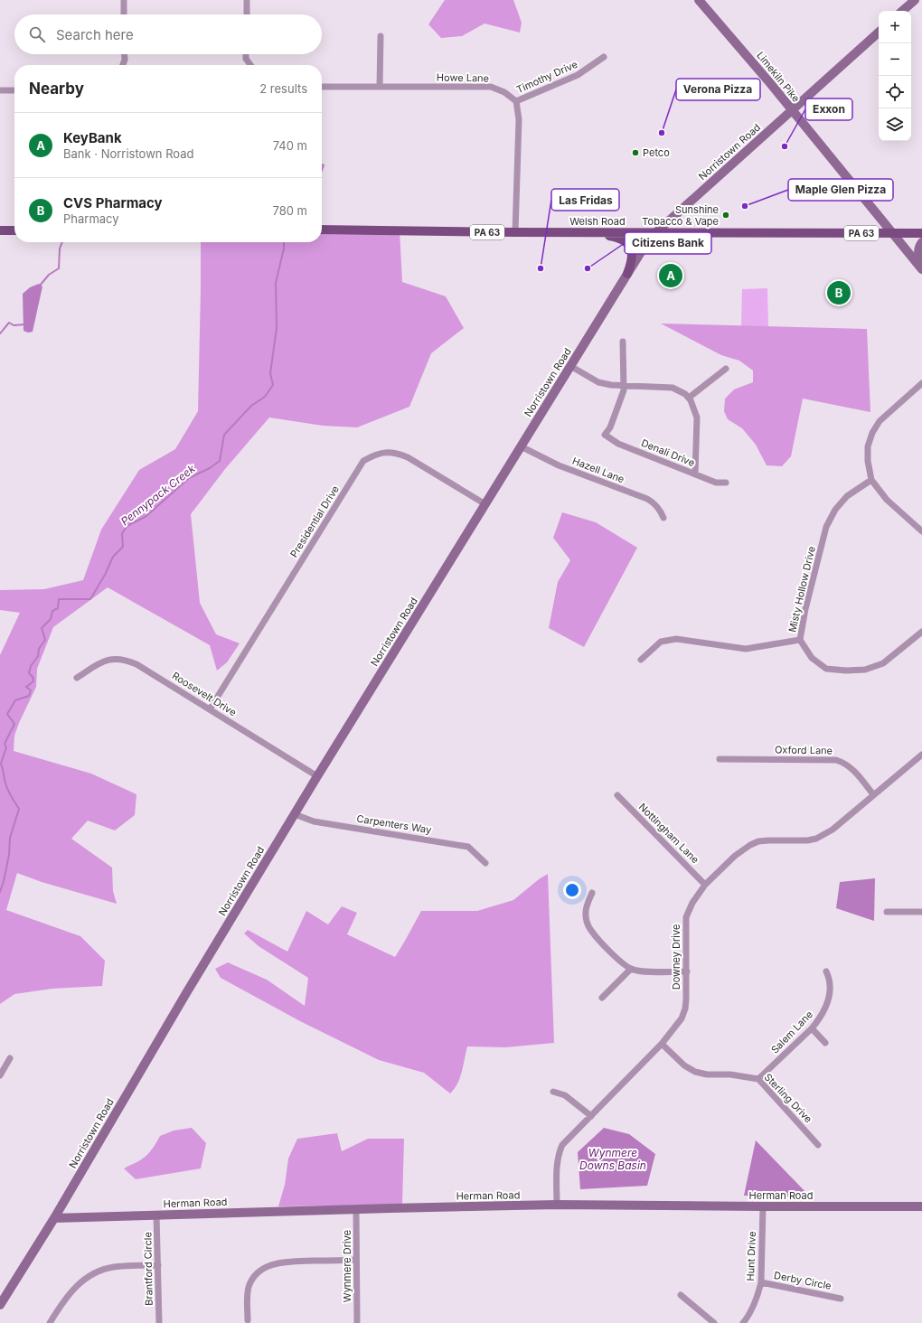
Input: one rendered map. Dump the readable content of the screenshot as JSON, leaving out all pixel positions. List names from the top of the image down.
{
  "streets": {
    "main road": [
      "Limekiln Pike",
      "Norristown Road",
      "Welsh Road",
      "PA 63",
      "Herman Road"
    ],
    "street": [
      "Timothy Drive",
      "Howe Lane",
      "Denali Drive",
      "Hazell Lane",
      "Presidential Drive",
      "Misty Hollow Drive",
      "Roosevelt Drive",
      "Oxford Lane",
      "Carpenters Way",
      "Nottingham Lane",
      "Downey Drive",
      "Salem Lane",
      "Sterling Drive",
      "Hunt Drive",
      "Wynmere Drive",
      "Brantford Circle",
      "Derby Circle"
    ]
  },
  "crossings": [
    ["Timothy Drive", "Howe Lane"],
    ["Limekiln Pike", "Norristown Road"],
    ["Limekiln Pike", "Welsh Road"],
    ["Norristown Road", "Welsh Road"],
    ["Norristown Road", "Hazell Lane"],
    ["Norristown Road", "Presidential Drive"],
    ["Norristown Road", "Roosevelt Drive"],
    ["Norristown Road", "Carpenters Way"],
    ["Norristown Road", "Herman Road"],
    ["Presidential Drive", "Roosevelt Drive"],
    ["Oxford Lane", "Downey Drive"],
    ["Nottingham Lane", "Downey Drive"],
    ["Downey Drive", "Sterling Drive"],
    ["Downey Drive", "Herman Road"],
    ["Salem Lane", "Sterling Drive"],
    ["Herman Road", "Hunt Drive"],
    ["Herman Road", "Wynmere Drive"],
    ["Herman Road", "Brantford Circle"],
    ["Hunt Drive", "Derby Circle"]
  ],
  "water": ["Pennypack Creek", "Wynmere Downs Basin"],
  "places": [
    "Verona Pizza",
    "Exxon",
    "Petco",
    "Maple Glen Pizza",
    "Sunshine Tobacco & Vape",
    "Las Fridas",
    "Citizens Bank"
  ],
  "page": {
    "map_buttons": ["+", "−"],
    "search": "Search here",
    "heading": ["Nearby", "2 results"],
    "list": [
      {
        "mark": "A",
        "name": "KeyBank",
        "note": "Bank · Norristown Road",
        "value": "740 m"
      },
      {
        "mark": "B",
        "name": "CVS Pharmacy",
        "note": "Pharmacy",
        "value": "780 m"
      }
    ],
    "pins": ["A", "B"]
  }
}
